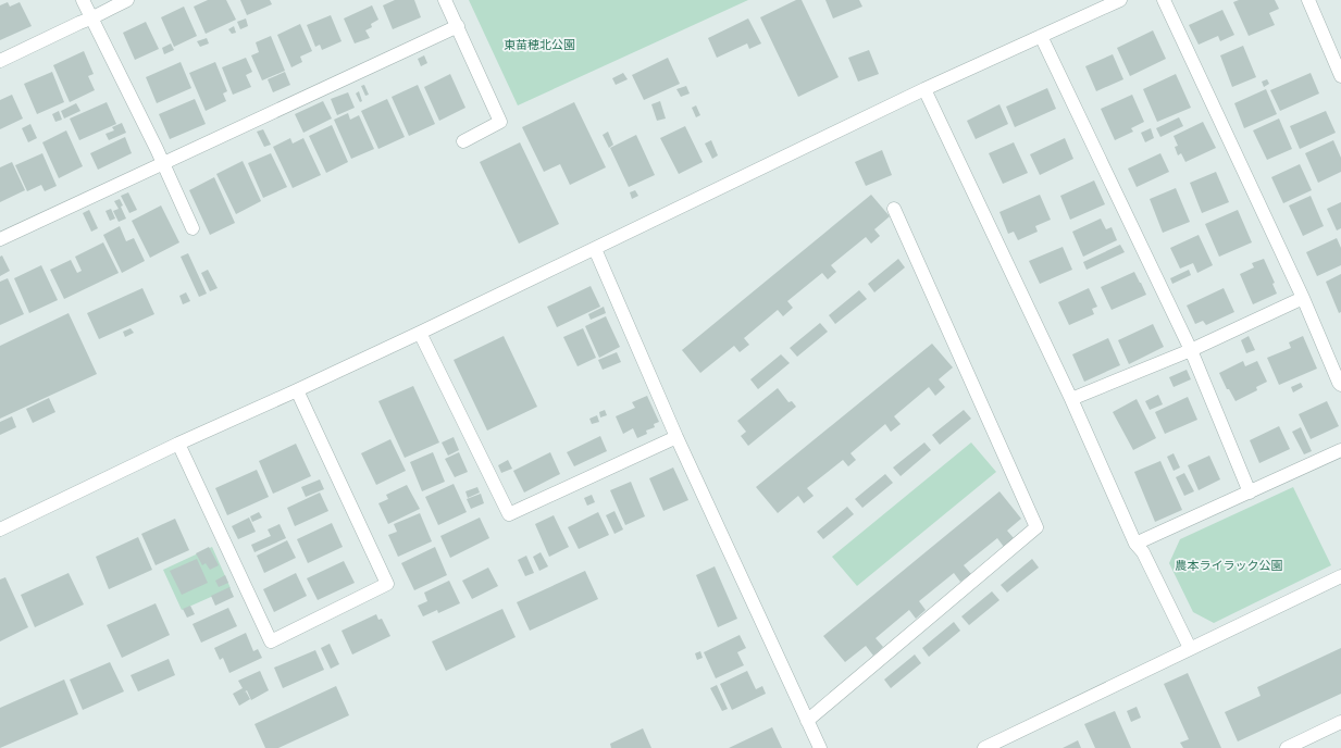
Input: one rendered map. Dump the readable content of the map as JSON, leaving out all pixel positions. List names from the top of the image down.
{
  "parks": ["東苗穂北公園", "農本ライラック公園"]
}
